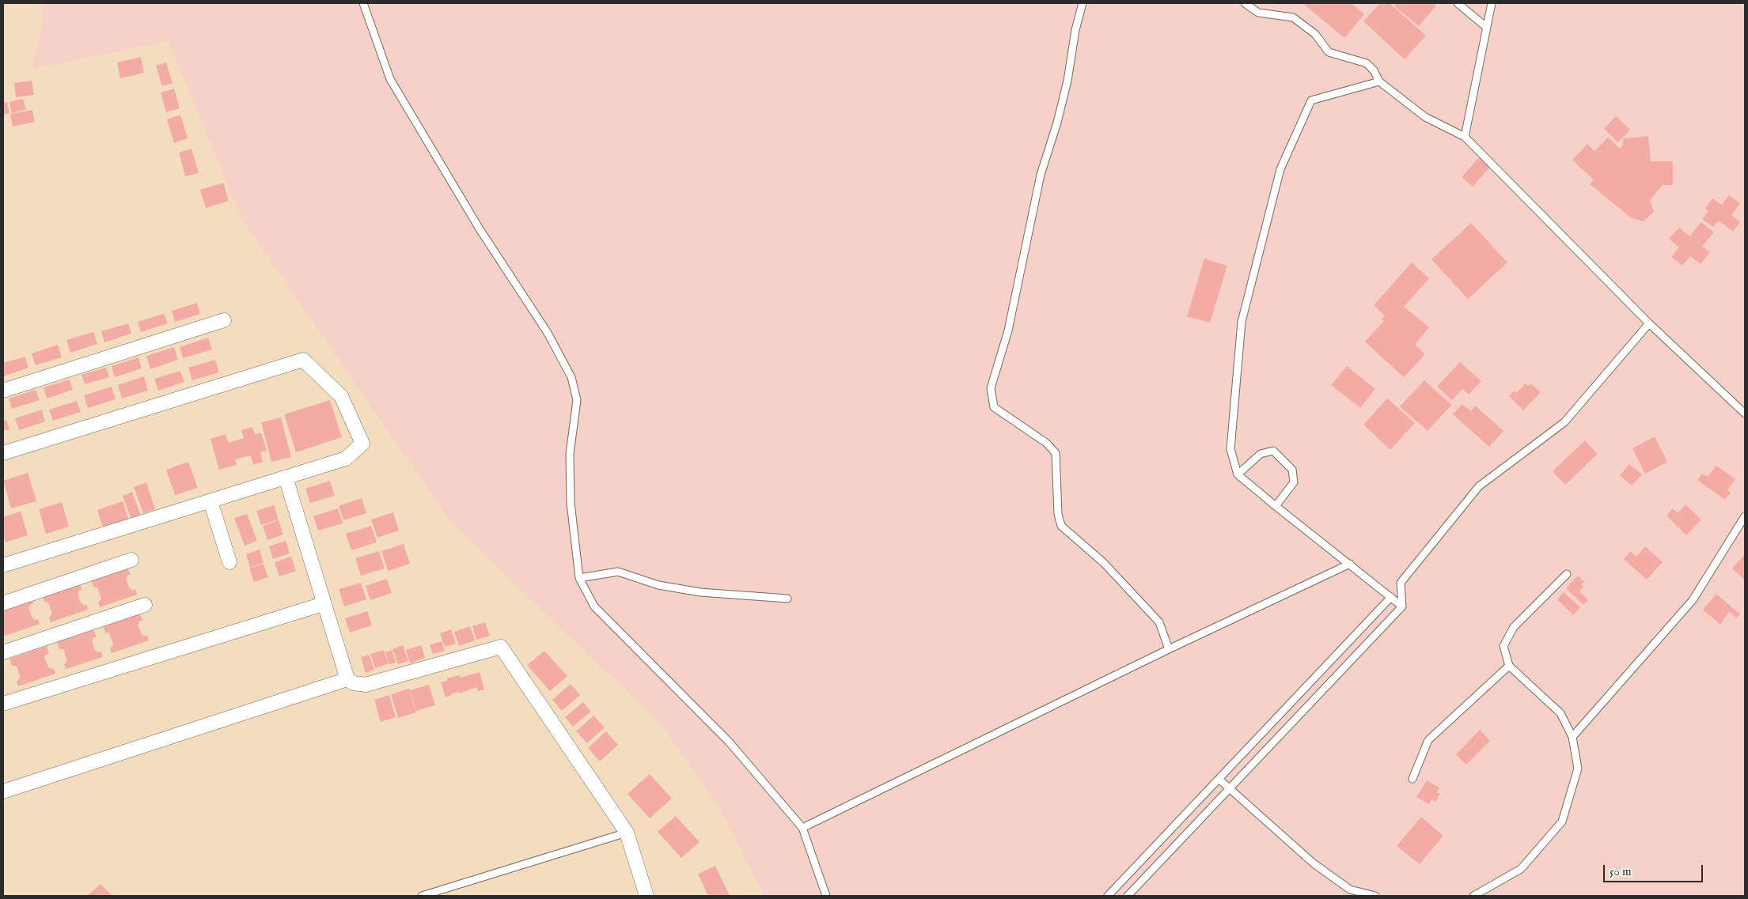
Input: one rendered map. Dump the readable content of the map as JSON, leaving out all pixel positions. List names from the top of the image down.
{
  "scale_bar": "50 m"
}
